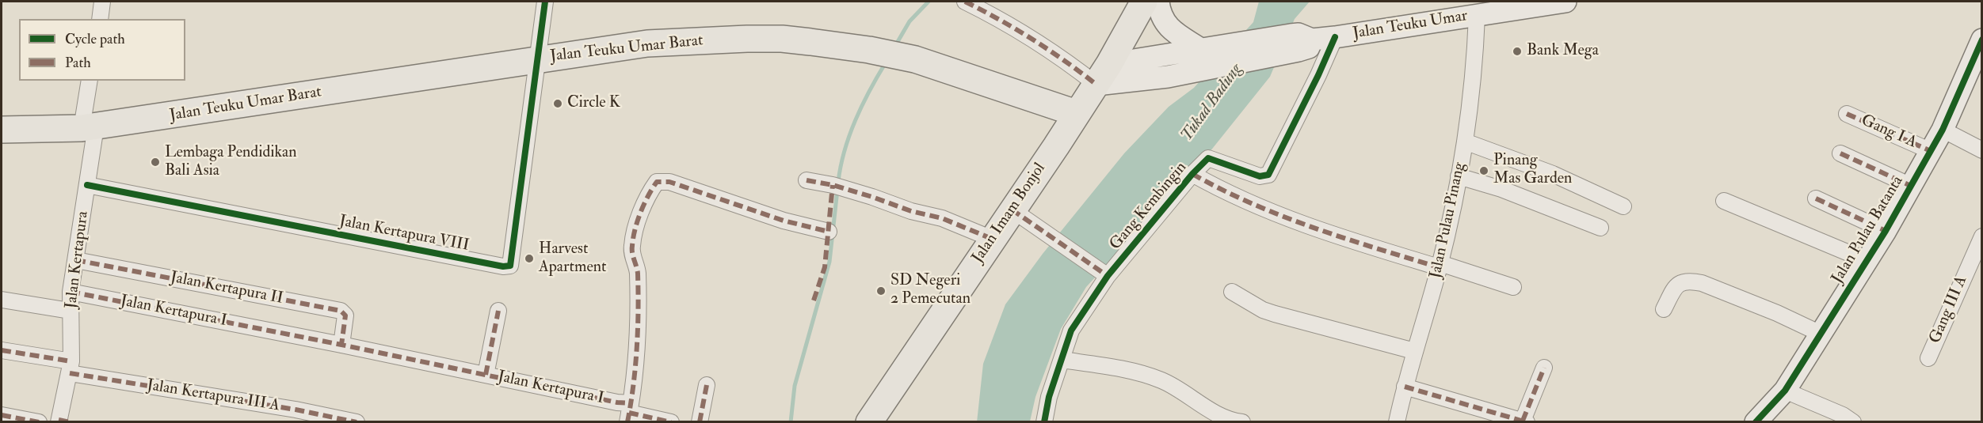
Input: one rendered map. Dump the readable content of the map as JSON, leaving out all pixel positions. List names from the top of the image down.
{
  "streets": {
    "highway": ["Jalan Teuku Umar Barat", "Jalan Imam Bonjol"],
    "main road": ["Jalan Teuku Umar", "Jalan Pulau Batanta"],
    "street": [
      "Gang I A",
      "Gang Kembingin",
      "Jalan Pulau Pinang",
      "Jalan Kertapura VIII",
      "Jalan Kertapura",
      "Jalan Kertapura II",
      "Gang III A",
      "Jalan Kertapura I",
      "Jalan Kertapura III A"
    ]
  },
  "crossings": [
    ["Jalan Teuku Umar", "Gang Kembingin"],
    ["Jalan Teuku Umar", "Jalan Imam Bonjol"],
    ["Jalan Teuku Umar", "Jalan Pulau Pinang"],
    ["Jalan Teuku Umar Barat", "Jalan Imam Bonjol"],
    ["Jalan Teuku Umar Barat", "Jalan Kertapura VIII"],
    ["Jalan Teuku Umar Barat", "Jalan Kertapura"],
    ["Gang I A", "Jalan Pulau Batanta"],
    ["Jalan Kertapura VIII", "Jalan Kertapura"],
    ["Jalan Kertapura", "Jalan Kertapura II"],
    ["Jalan Kertapura", "Jalan Kertapura I"],
    ["Jalan Kertapura", "Jalan Kertapura III A"],
    ["Jalan Kertapura II", "Jalan Kertapura I"]
  ],
  "water": ["Tukad Badung"],
  "places": [
    "Bank Mega",
    "Circle K",
    "Lembaga Pendidikan Bali Asia",
    "Pinang Mas Garden",
    "Harvest Apartment",
    "SD Negeri 2 Pemecutan"
  ],
  "legend": ["Cycle path", "Path"]
}
